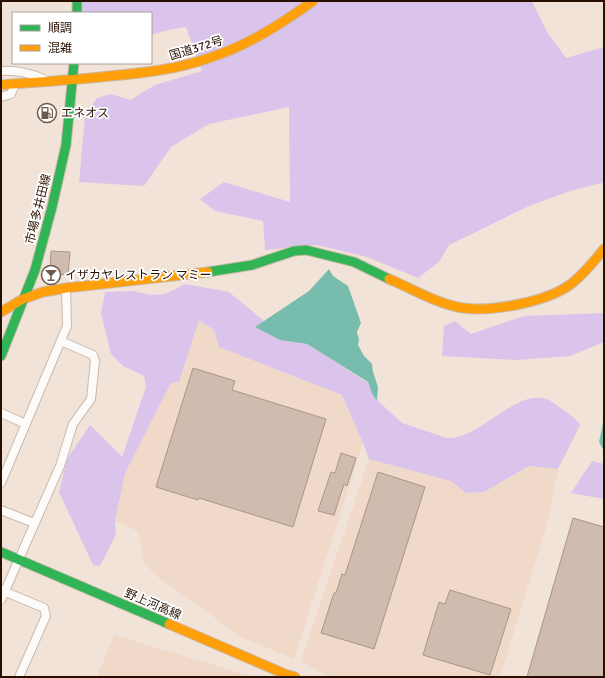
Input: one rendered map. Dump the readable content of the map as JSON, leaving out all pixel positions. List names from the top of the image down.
{
  "streets": {
    "main road": ["国道372号", "市場多井田線", "野上河高線"]
  },
  "crossings": [
    ["国道372号", "市場多井田線"]
  ],
  "places": {
    "fuel station": ["エネオス"],
    "bar": ["イザカヤレストラン マミー"]
  },
  "legend": ["順調", "混雑"]
}
